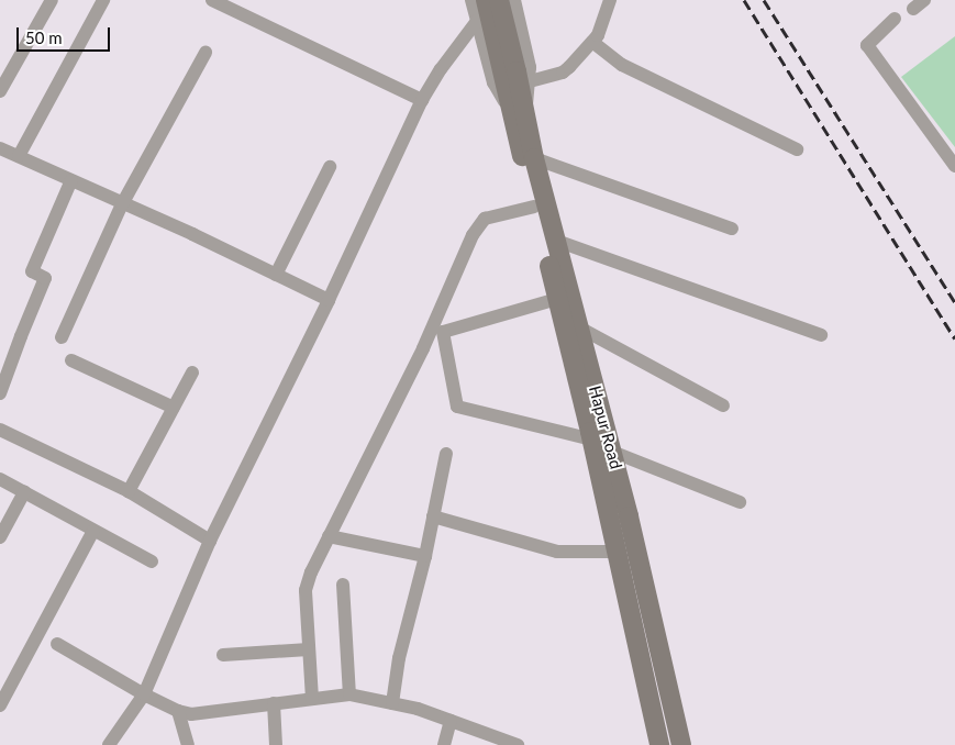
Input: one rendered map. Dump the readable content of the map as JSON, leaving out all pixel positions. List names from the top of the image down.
{
  "streets": {
    "main road": ["Hapur Road"]
  },
  "scale_bar": "50 m"
}
